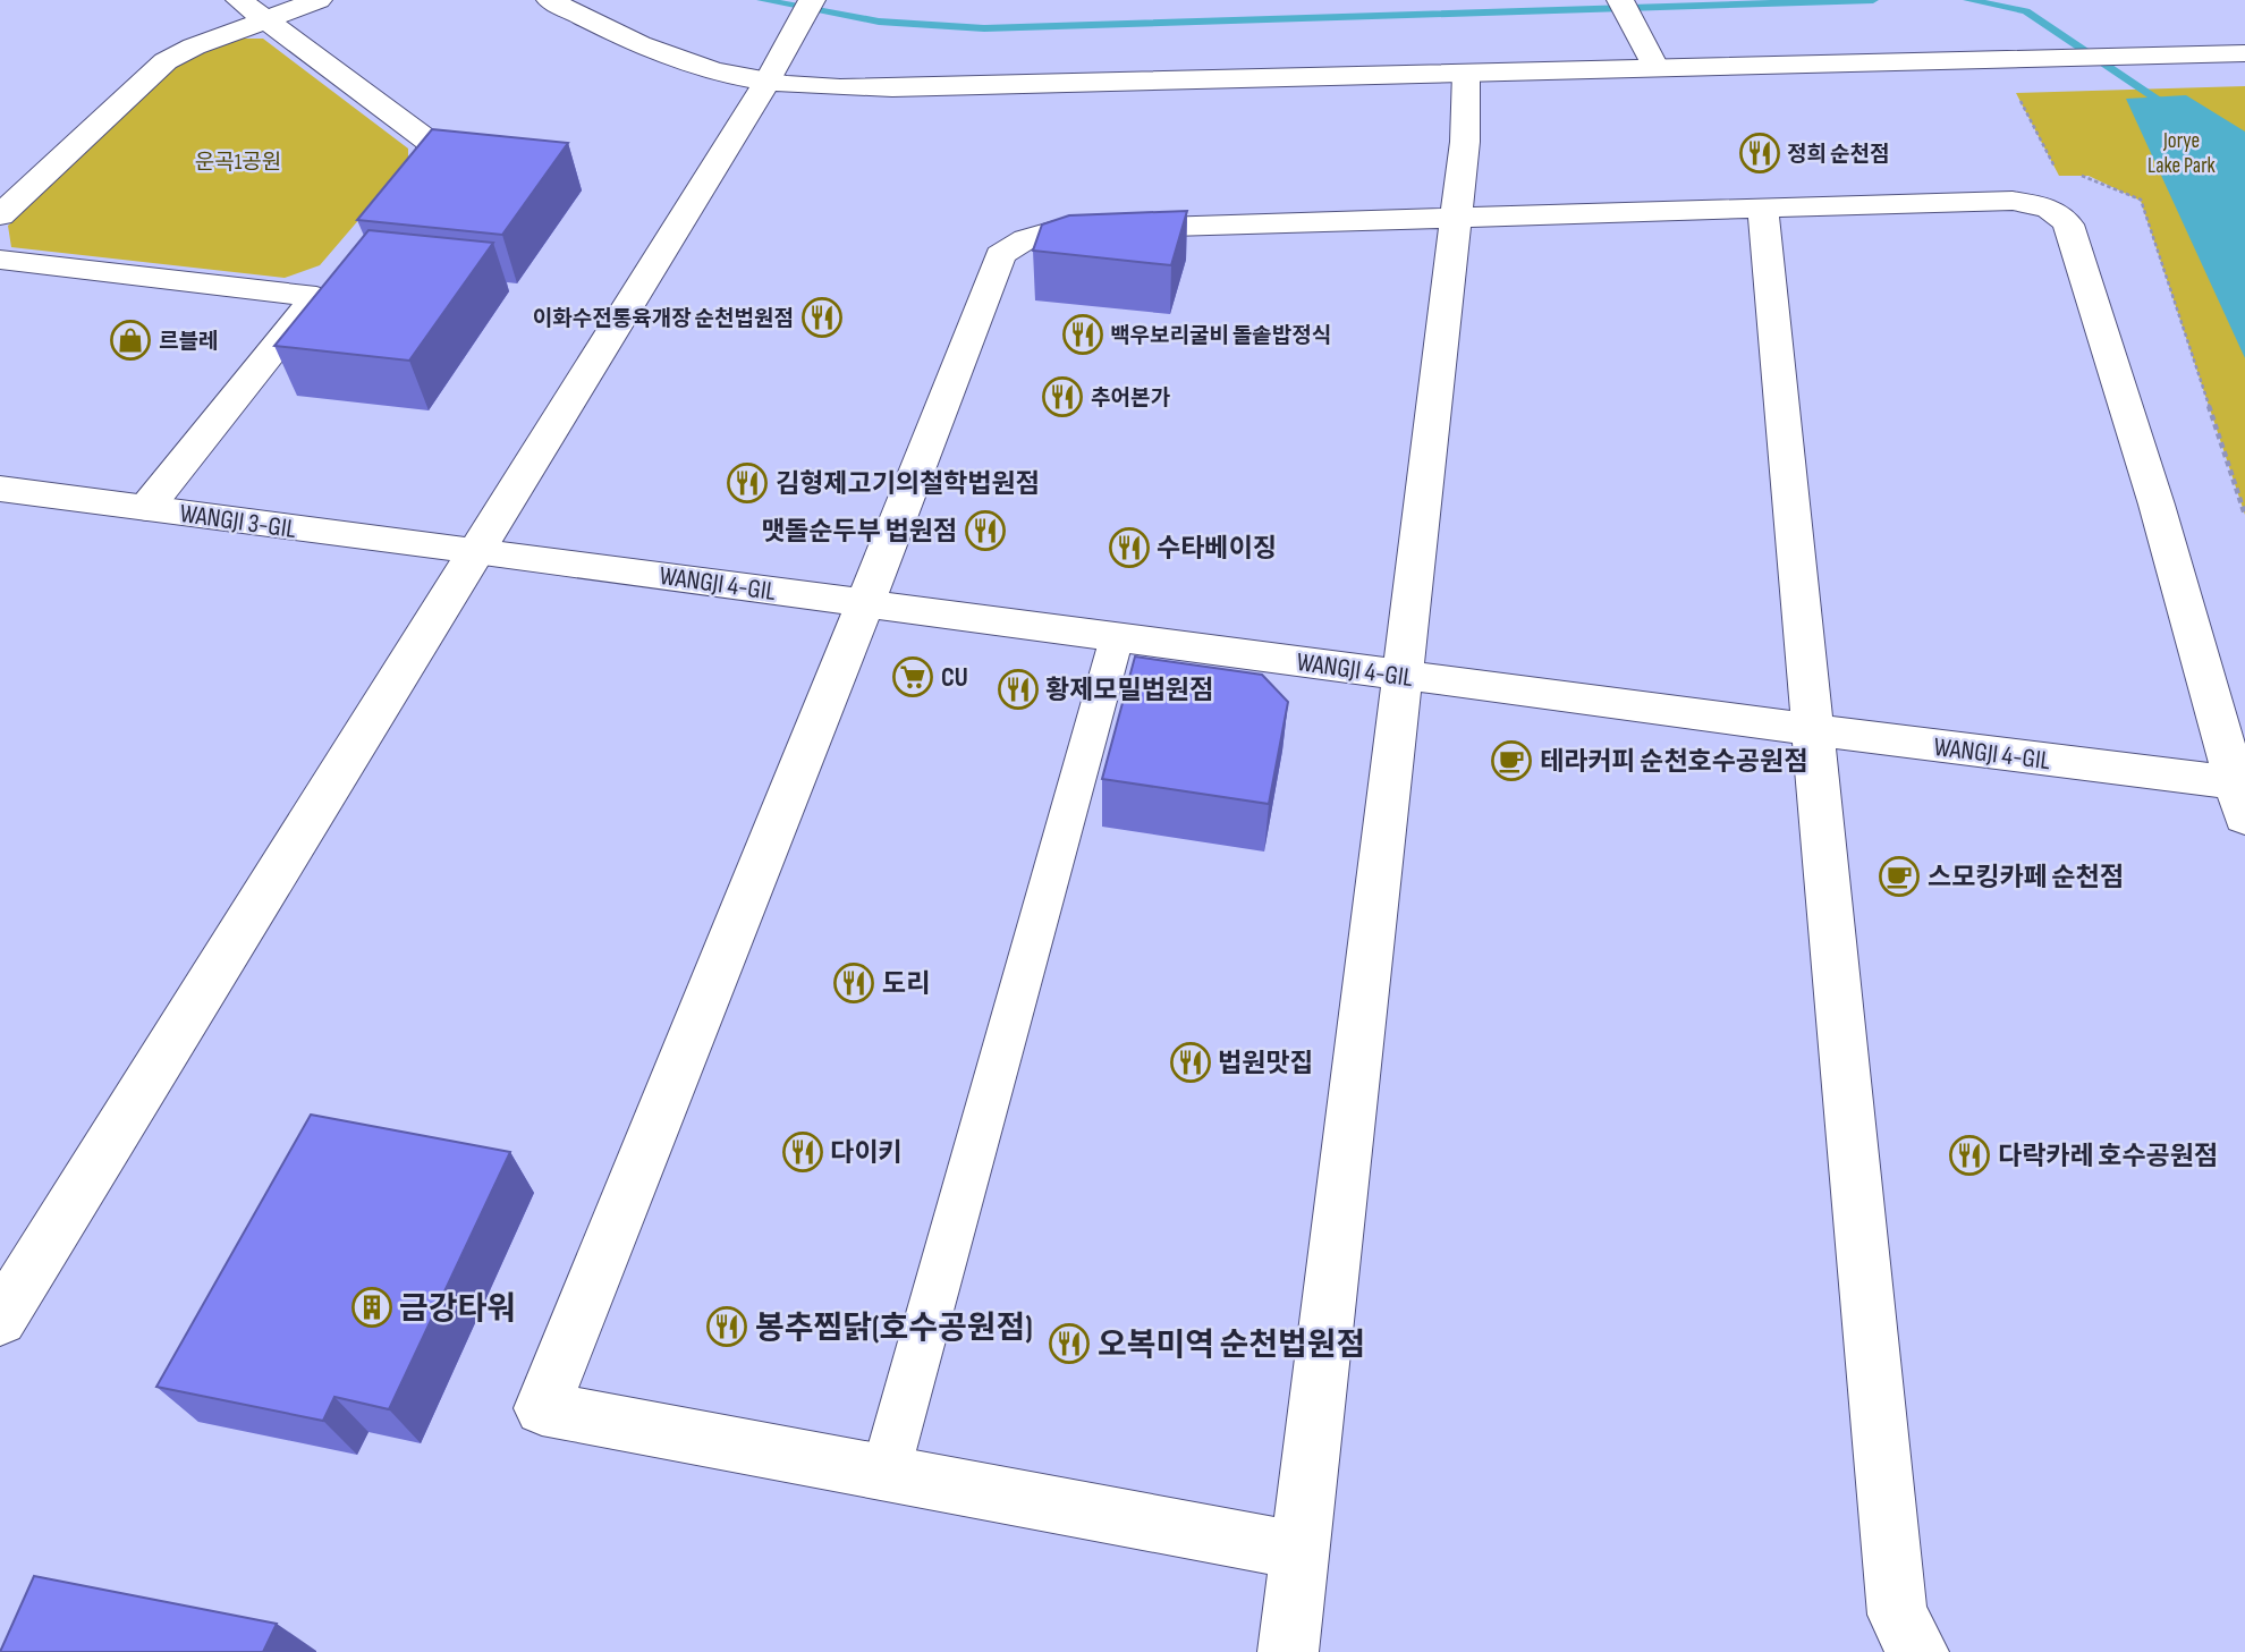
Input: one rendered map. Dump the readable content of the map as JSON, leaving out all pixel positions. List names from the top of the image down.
{
  "streets": {
    "street": ["WANGJI 3-GIL", "WANGJI 4-GIL"]
  },
  "crossings": [
    ["WANGJI 3-GIL", "WANGJI 4-GIL"]
  ],
  "parks": ["Jorye Lake Park", "운곡1공원"],
  "places": {
    "restaurant": [
      "정희 순천점",
      "이화수전통육개장 순천법원점",
      "백우보리굴비 돌솥밥정식",
      "추어본가",
      "김형제고기의철학법원점",
      "맷돌순두부 법원점",
      "수타베이징",
      "황제모밀법원점",
      "도리",
      "법원맛집",
      "다이키",
      "다락카레 호수공원점",
      "봉추찜닭(호수공원점)",
      "오복미역 순천법원점"
    ],
    "shop": ["르블레"],
    "supermarket": ["CU"],
    "cafe": ["테라커피 순천호수공원점", "스모킹카페 순천점"],
    "building": ["금강타워"]
  }
}
